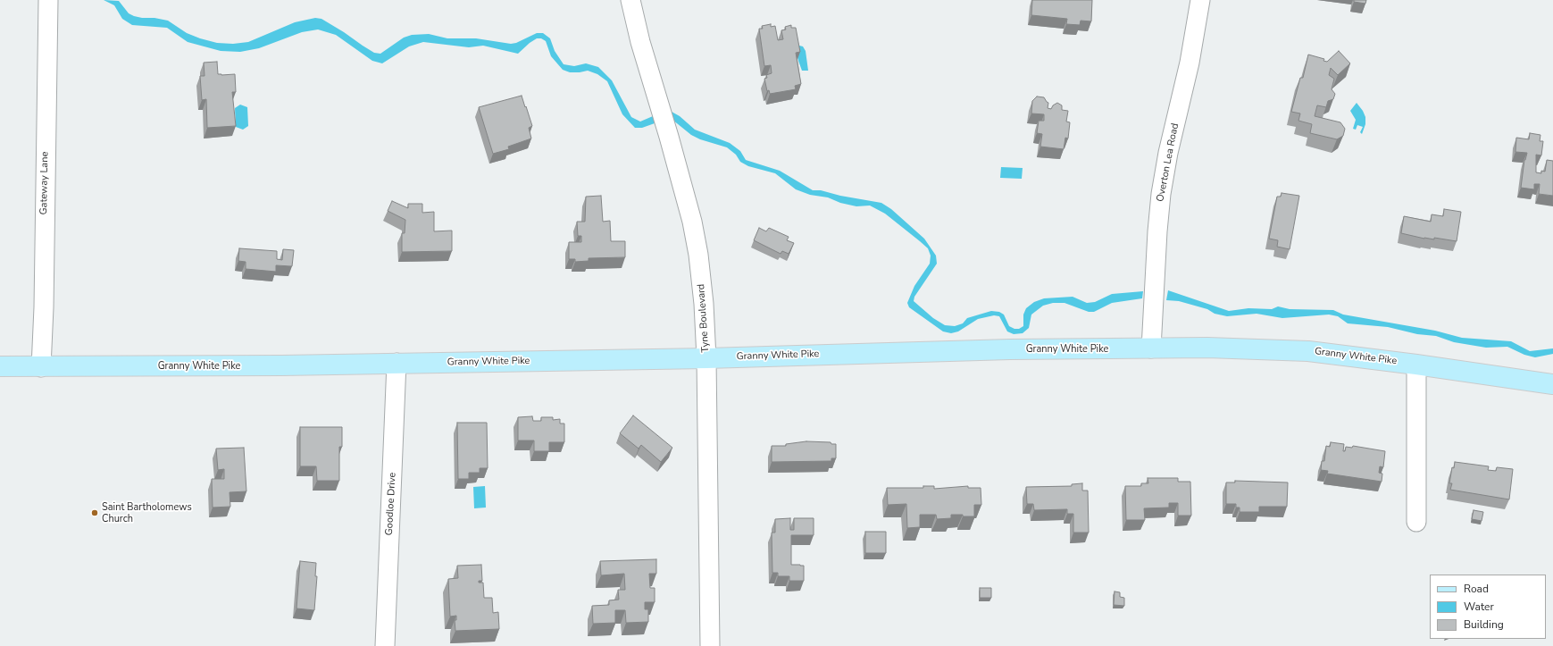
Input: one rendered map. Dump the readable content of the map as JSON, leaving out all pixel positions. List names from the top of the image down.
{
  "streets": {
    "main road": ["Granny White Pike"],
    "street": [
      "Overton Lea Road",
      "Gateway Lane",
      "Tyne Boulevard",
      "Goodloe Drive"
    ]
  },
  "crossings": [
    ["Overton Lea Road", "Granny White Pike"],
    ["Gateway Lane", "Granny White Pike"],
    ["Tyne Boulevard", "Granny White Pike"],
    ["Granny White Pike", "Goodloe Drive"]
  ],
  "places": ["Saint Bartholomews Church"],
  "legend": ["Road", "Water", "Building"]
}
